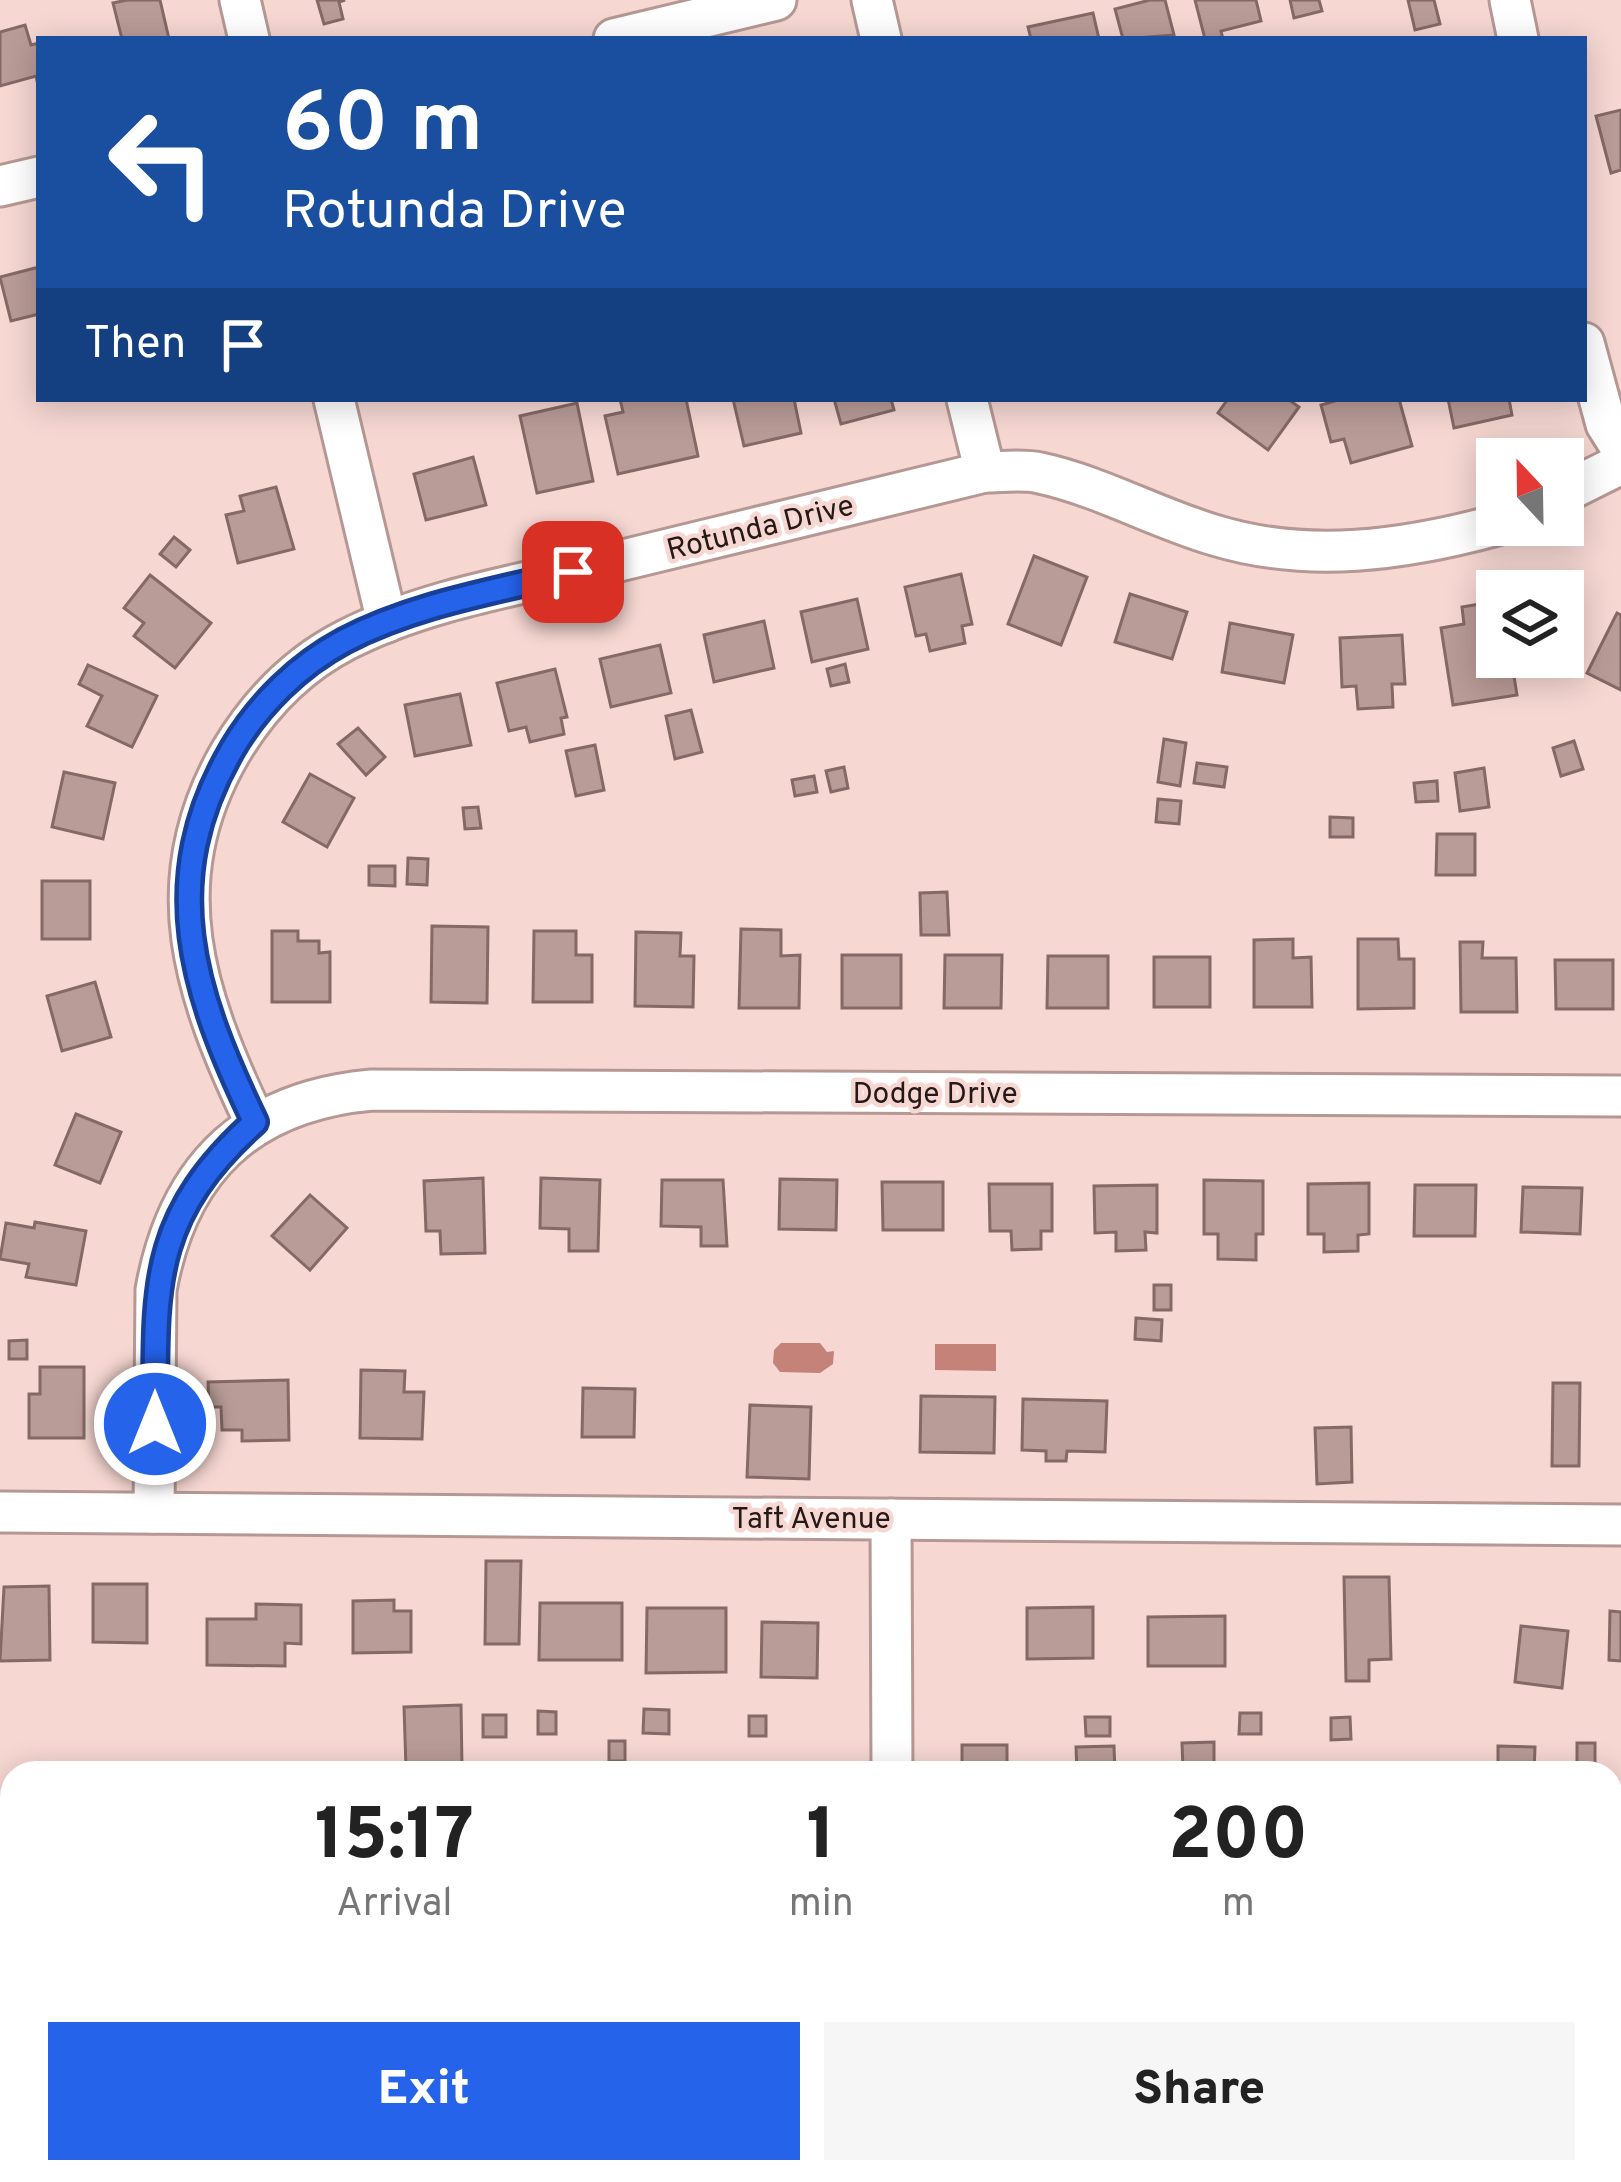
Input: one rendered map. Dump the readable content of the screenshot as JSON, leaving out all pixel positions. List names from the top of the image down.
{
  "streets": {
    "street": ["Rotunda Drive", "Dodge Drive", "Taft Avenue"]
  },
  "crossings": [
    ["Rotunda Drive", "Dodge Drive"]
  ],
  "north": "top",
  "page": {
    "turn": ["60 m", "Rotunda Drive"],
    "then": "Then",
    "eta": [
      "15:17",
      "Arrival",
      "1",
      "min",
      "200",
      "m"
    ],
    "buttons": ["Exit", "Share"]
  }
}
